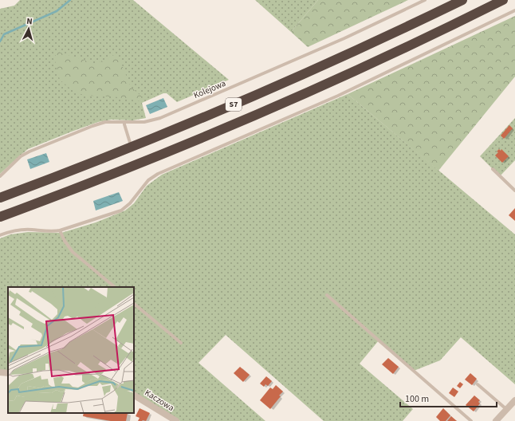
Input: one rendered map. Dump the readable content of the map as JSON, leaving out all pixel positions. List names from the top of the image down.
{
  "streets": {
    "highway": ["S7"],
    "street": ["Kaczowa"],
    "lane": ["Kolejowa"]
  },
  "scale_bar": "100 m",
  "north": "top"
}
